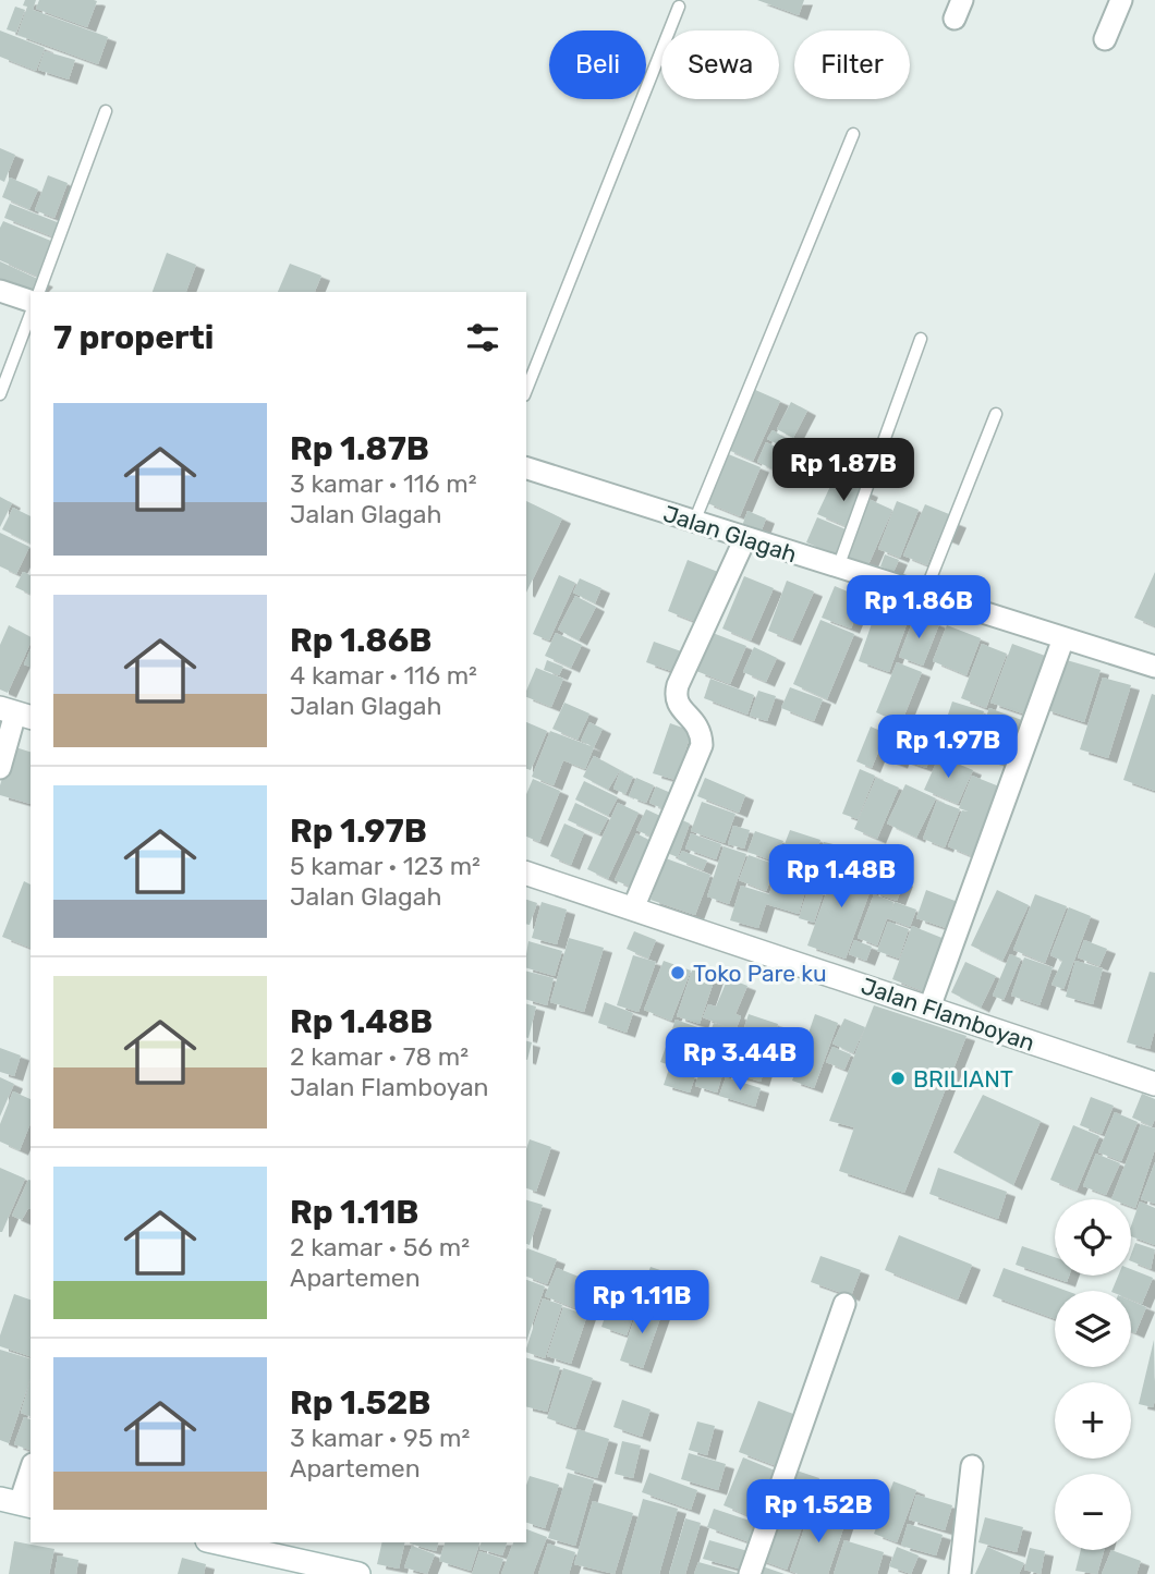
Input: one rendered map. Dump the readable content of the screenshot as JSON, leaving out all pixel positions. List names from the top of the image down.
{
  "streets": {
    "street": ["Jalan Glagah", "Jalan Flamboyan"]
  },
  "places": ["Toko Pare ku", "BRILIANT"],
  "page": {
    "chip": ["Beli", "Sewa", "Filter"],
    "heading": "7 properti",
    "list": [
      {
        "name": "Rp 1.87B",
        "note": "3 kamar · 116 m² · Jalan Glagah"
      },
      {
        "name": "Rp 1.86B",
        "note": "4 kamar · 116 m² · Jalan Glagah"
      },
      {
        "name": "Rp 1.97B",
        "note": "5 kamar · 123 m² · Jalan Glagah"
      },
      {
        "name": "Rp 1.48B",
        "note": "2 kamar · 78 m² · Jalan Flamboyan"
      },
      {
        "name": "Rp 1.11B",
        "note": "2 kamar · 56 m² · Apartemen"
      },
      {
        "name": "Rp 1.52B",
        "note": "3 kamar · 95 m² · Apartemen"
      }
    ],
    "price": [
      "Rp 1.87B",
      "Rp 1.86B",
      "Rp 1.97B",
      "Rp 1.48B",
      "Rp 3.44B",
      "Rp 1.11B",
      "Rp 1.52B"
    ],
    "map_buttons": ["+", "−"]
  }
}
